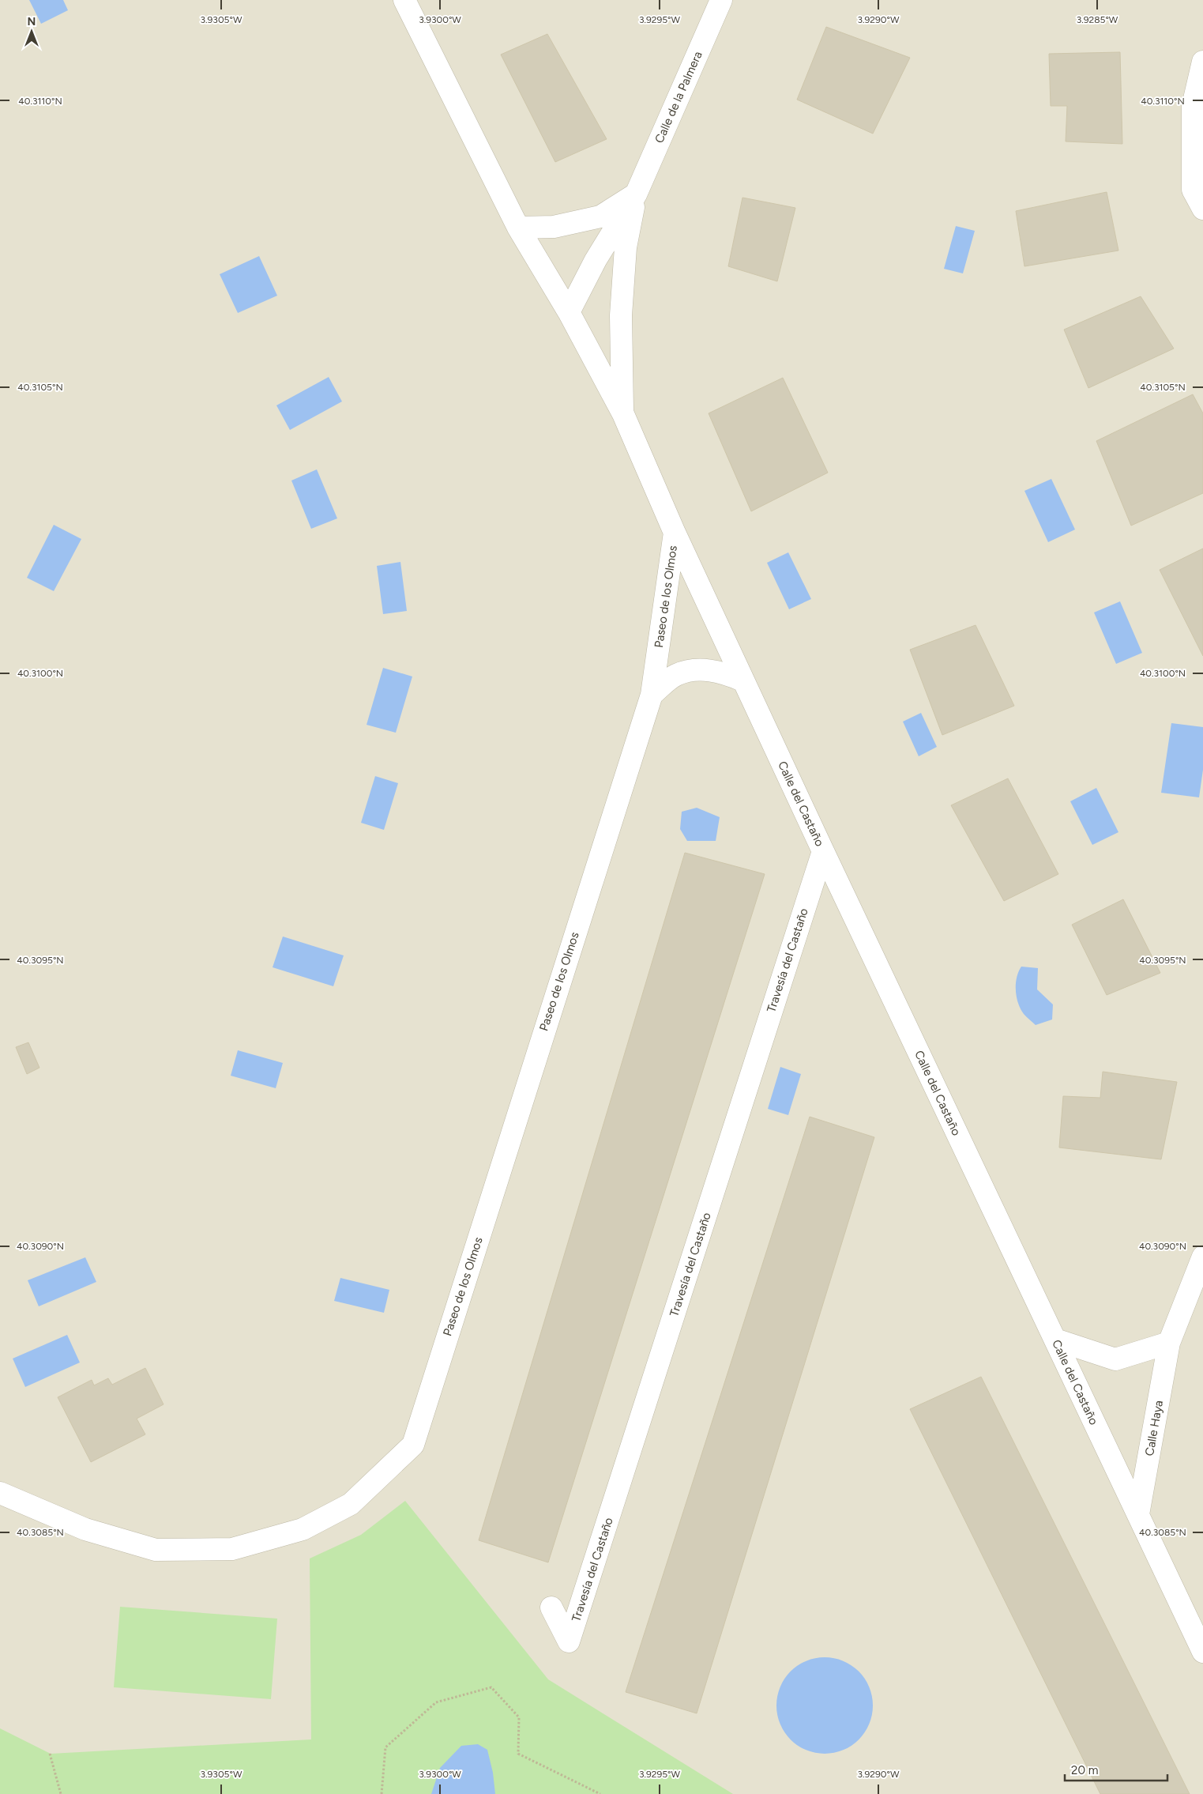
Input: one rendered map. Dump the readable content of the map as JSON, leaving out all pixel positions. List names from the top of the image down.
{
  "streets": {
    "street": [
      "Calle de la Palmera",
      "Paseo de los Olmos",
      "Calle del Castaño",
      "Travesía del Castaño",
      "Calle Haya"
    ]
  },
  "crossings": [
    ["Calle de la Palmera", "Paseo de los Olmos"],
    ["Paseo de los Olmos", "Calle del Castaño"],
    ["Calle del Castaño", "Travesía del Castaño"],
    ["Calle del Castaño", "Calle Haya"]
  ],
  "scale_bar": "20 m",
  "north": "top",
  "coordinates": [
    "3.9305°W",
    "3.9300°W",
    "3.9295°W",
    "3.9290°W",
    "3.9285°W",
    "40.3110°N",
    "40.3105°N",
    "40.3100°N",
    "40.3095°N",
    "40.3090°N",
    "40.3085°N"
  ]
}
